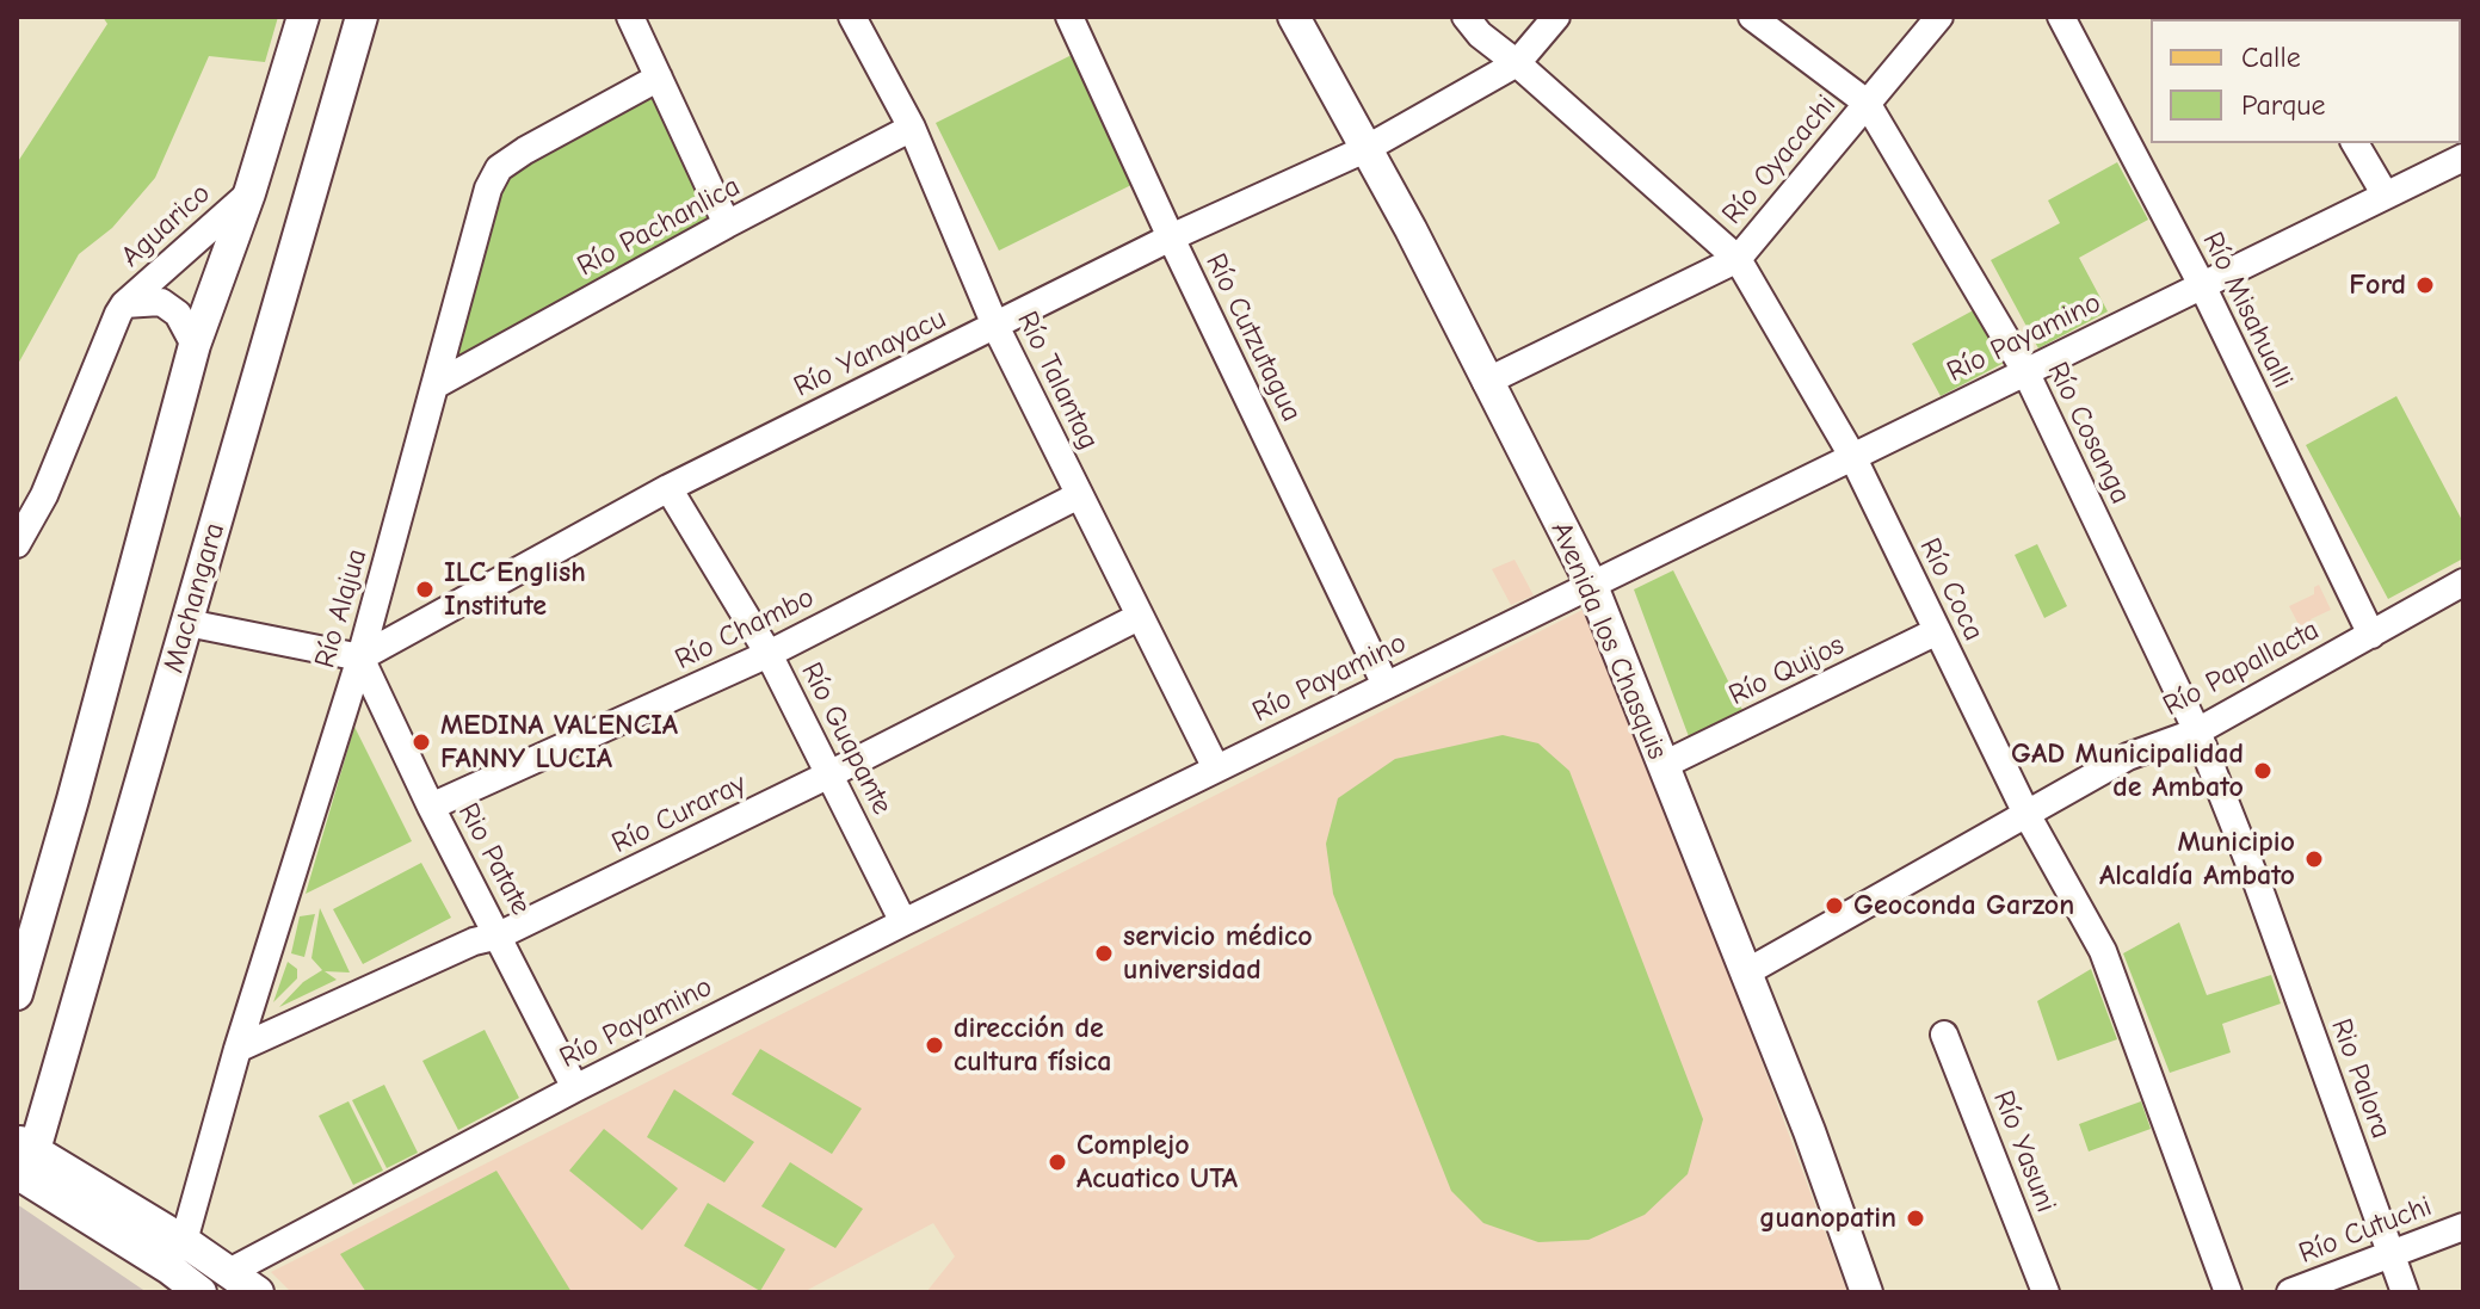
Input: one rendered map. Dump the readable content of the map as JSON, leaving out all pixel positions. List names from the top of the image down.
{
  "streets": {
    "street": [
      "Río Oyacachi",
      "Aguarico",
      "Río Pachanlica",
      "Río Misahualli",
      "Río Cutzutagua",
      "Río Payamino",
      "Río Yanayacu",
      "Río Talantag",
      "Río Cosanga",
      "Río Coca",
      "Machangara",
      "Río Alajua",
      "Río Chambo",
      "Avenida los Chasquis",
      "Río Papallacta",
      "Río Quijos",
      "Río Guapante",
      "Río Curaray",
      "Rio Patate",
      "Rio Palora",
      "Río Yasuni",
      "Río Cutuchi"
    ]
  },
  "crossings": [
    ["Río Oyacachi", "Río Cosanga"],
    ["Río Oyacachi", "Río Coca"],
    ["Río Oyacachi", "Avenida los Chasquis"],
    ["Río Pachanlica", "Río Talantag"],
    ["Río Pachanlica", "Río Alajua"],
    ["Río Misahualli", "Río Payamino"],
    ["Río Misahualli", "Río Papallacta"],
    ["Río Cutzutagua", "Río Payamino"],
    ["Río Cutzutagua", "Río Yanayacu"],
    ["Río Payamino", "Río Talantag"],
    ["Río Payamino", "Río Cosanga"],
    ["Río Payamino", "Río Coca"],
    ["Río Payamino", "Avenida los Chasquis"],
    ["Río Payamino", "Río Guapante"],
    ["Río Payamino", "Rio Patate"],
    ["Río Yanayacu", "Río Talantag"],
    ["Río Yanayacu", "Río Coca"],
    ["Río Yanayacu", "Río Alajua"],
    ["Río Yanayacu", "Avenida los Chasquis"],
    ["Río Yanayacu", "Río Guapante"],
    ["Río Yanayacu", "Rio Patate"],
    ["Río Talantag", "Río Chambo"],
    ["Río Talantag", "Río Curaray"],
    ["Río Cosanga", "Río Papallacta"],
    ["Río Cosanga", "Rio Palora"],
    ["Río Coca", "Río Papallacta"],
    ["Río Coca", "Río Quijos"],
    ["Río Alajua", "Río Curaray"],
    ["Río Alajua", "Rio Patate"],
    ["Río Chambo", "Río Guapante"],
    ["Río Chambo", "Rio Patate"],
    ["Avenida los Chasquis", "Río Papallacta"],
    ["Avenida los Chasquis", "Río Quijos"],
    ["Río Guapante", "Río Curaray"],
    ["Río Curaray", "Rio Patate"],
    ["Rio Palora", "Río Cutuchi"]
  ],
  "places": [
    "Ford",
    "ILC English Institute",
    "MEDINA VALENCIA FANNY LUCIA",
    "GAD Municipalidad de Ambato",
    "Municipio Alcaldía Ambato",
    "Geoconda Garzon",
    "servicio médico universidad",
    "dirección de cultura física",
    "Complejo Acuatico UTA",
    "guanopatin"
  ],
  "legend": ["Calle", "Parque"]
}
